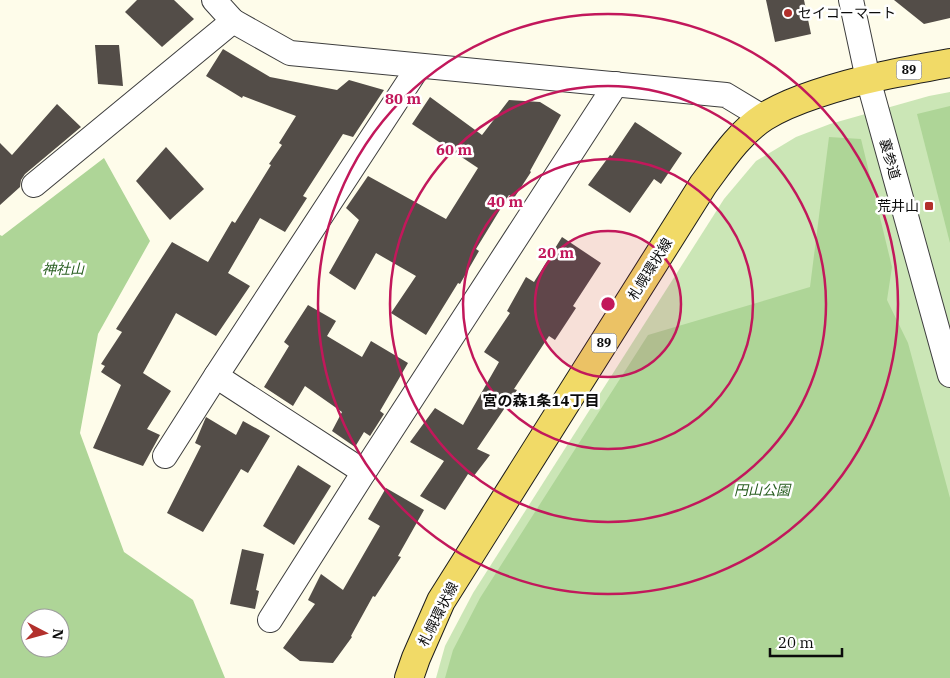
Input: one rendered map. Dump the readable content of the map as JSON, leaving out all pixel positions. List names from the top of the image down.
{
  "streets": {
    "main road": ["89", "札幌環状線"],
    "street": ["裏参道"]
  },
  "crossings": [
    ["裏参道", "札幌環状線"]
  ],
  "districts": ["宮の森1条14丁目"],
  "parks": ["神社山", "円山公園"],
  "places": {
    "other": ["セイコーマート"],
    "transit": ["荒井山"]
  },
  "scale_bar": "20 m",
  "north": "right",
  "rings": [
    "80 m",
    "60 m",
    "40 m",
    "20 m"
  ]
}
